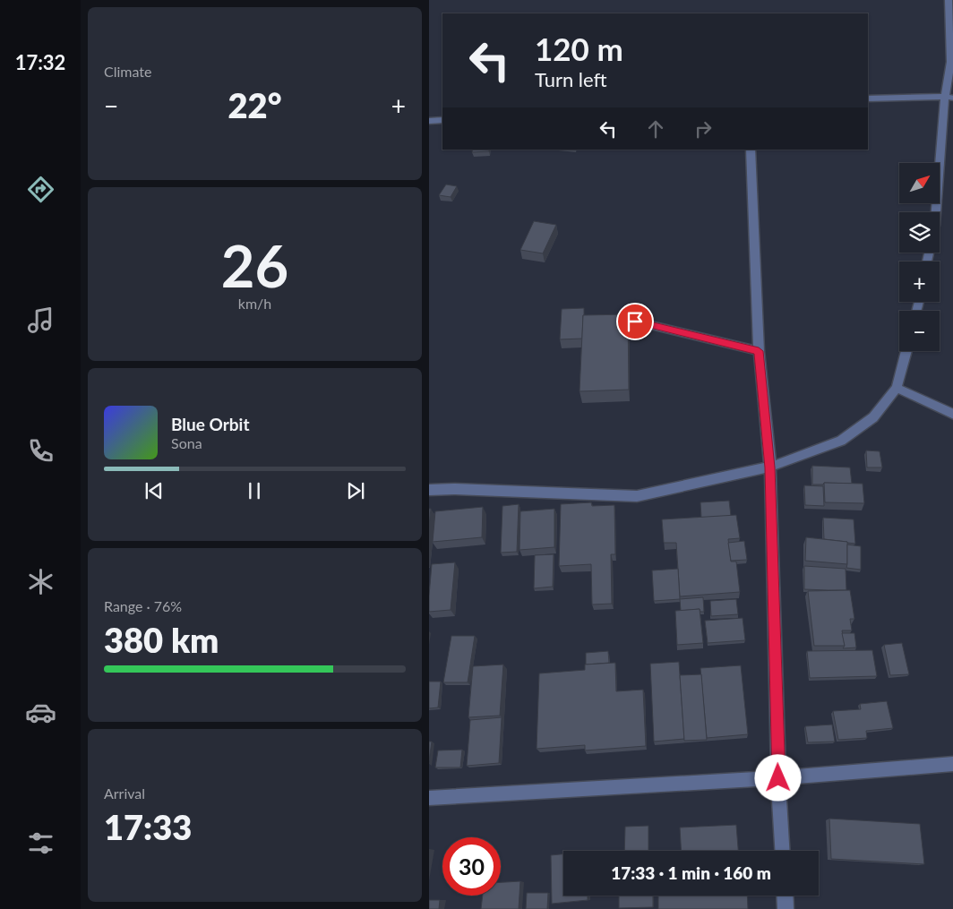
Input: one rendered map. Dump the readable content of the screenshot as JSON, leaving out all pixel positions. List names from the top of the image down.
{
  "north": "top right",
  "page": {
    "tabs": "17:32",
    "tile": [
      "Climate",
      ["26", "km/h"],
      ["Range · 76%", "380 km"],
      ["Arrival", "17:33"]
    ],
    "turn": ["120 m", "Turn left"],
    "heat": ["−", "22°", "+"],
    "map_buttons": ["+", "−"],
    "song": ["Blue Orbit", "Sona"],
    "limit": "30",
    "trip": "17:33 · 1 min · 160 m"
  }
}
